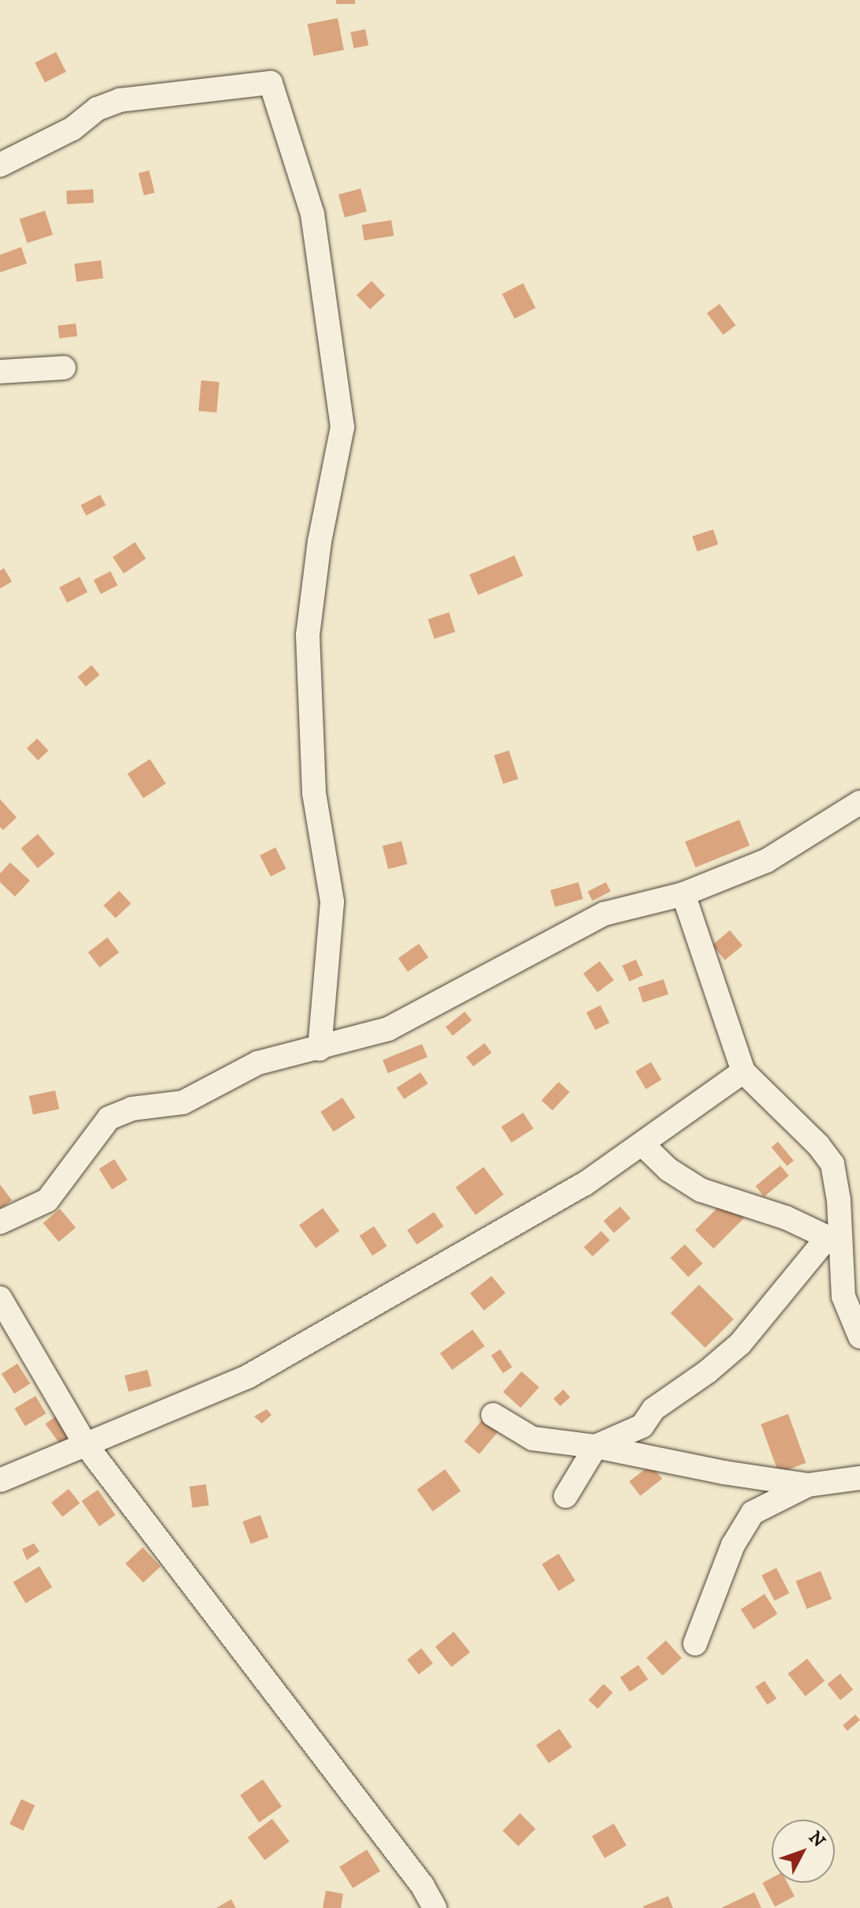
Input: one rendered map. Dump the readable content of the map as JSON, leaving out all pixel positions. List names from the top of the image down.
{
  "north": "top right"
}
